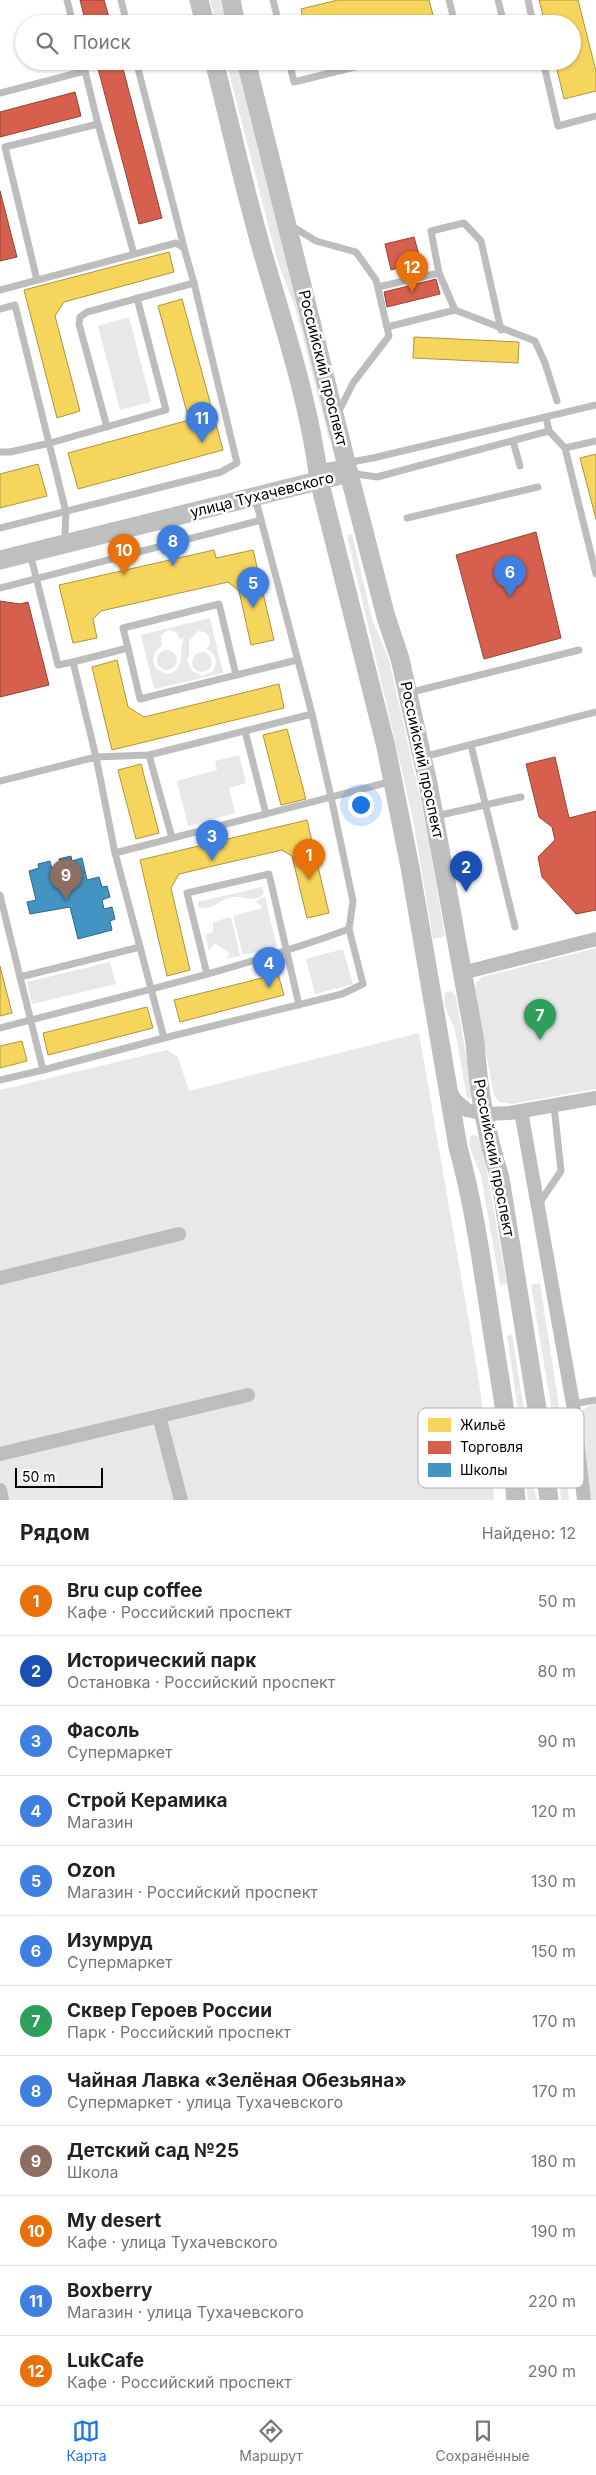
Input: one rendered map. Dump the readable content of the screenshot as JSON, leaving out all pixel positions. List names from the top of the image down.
{
  "streets": {
    "main road": ["Российский проспект", "улица Тухачевского"]
  },
  "crossings": [
    ["Российский проспект", "улица Тухачевского"]
  ],
  "legend": ["Жильё", "Торговля", "Школы"],
  "scale_bar": "50 m",
  "page": {
    "search": "Поиск",
    "pins": [
      "12",
      "11",
      "8",
      "10",
      "6",
      "5",
      "3",
      "1",
      "2",
      "9",
      "4",
      "7"
    ],
    "scale": "50 m",
    "heading": ["Рядом", "Найдено: 12"],
    "list": [
      {
        "mark": "1",
        "name": "Bru cup coffee",
        "note": "Кафе · Российский проспект",
        "value": "50 m"
      },
      {
        "mark": "2",
        "name": "Исторический парк",
        "note": "Остановка · Российский проспект",
        "value": "80 m"
      },
      {
        "mark": "3",
        "name": "Фасоль",
        "note": "Супермаркет",
        "value": "90 m"
      },
      {
        "mark": "4",
        "name": "Строй Керамика",
        "note": "Магазин",
        "value": "120 m"
      },
      {
        "mark": "5",
        "name": "Ozon",
        "note": "Магазин · Российский проспект",
        "value": "130 m"
      },
      {
        "mark": "6",
        "name": "Изумруд",
        "note": "Супермаркет",
        "value": "150 m"
      },
      {
        "mark": "7",
        "name": "Сквер Героев России",
        "note": "Парк · Российский проспект",
        "value": "170 m"
      },
      {
        "mark": "8",
        "name": "Чайная Лавка «Зелёная Обезьяна»",
        "note": "Супермаркет · улица Тухачевского",
        "value": "170 m"
      },
      {
        "mark": "9",
        "name": "Детский сад №25",
        "note": "Школа",
        "value": "180 m"
      },
      {
        "mark": "10",
        "name": "My desert",
        "note": "Кафе · улица Тухачевского",
        "value": "190 m"
      },
      {
        "mark": "11",
        "name": "Boxberry",
        "note": "Магазин · улица Тухачевского",
        "value": "220 m"
      },
      {
        "mark": "12",
        "name": "LukCafe",
        "note": "Кафе · Российский проспект",
        "value": "290 m"
      }
    ],
    "nav": ["Карта", "Маршрут", "Сохранённые"]
  }
}
